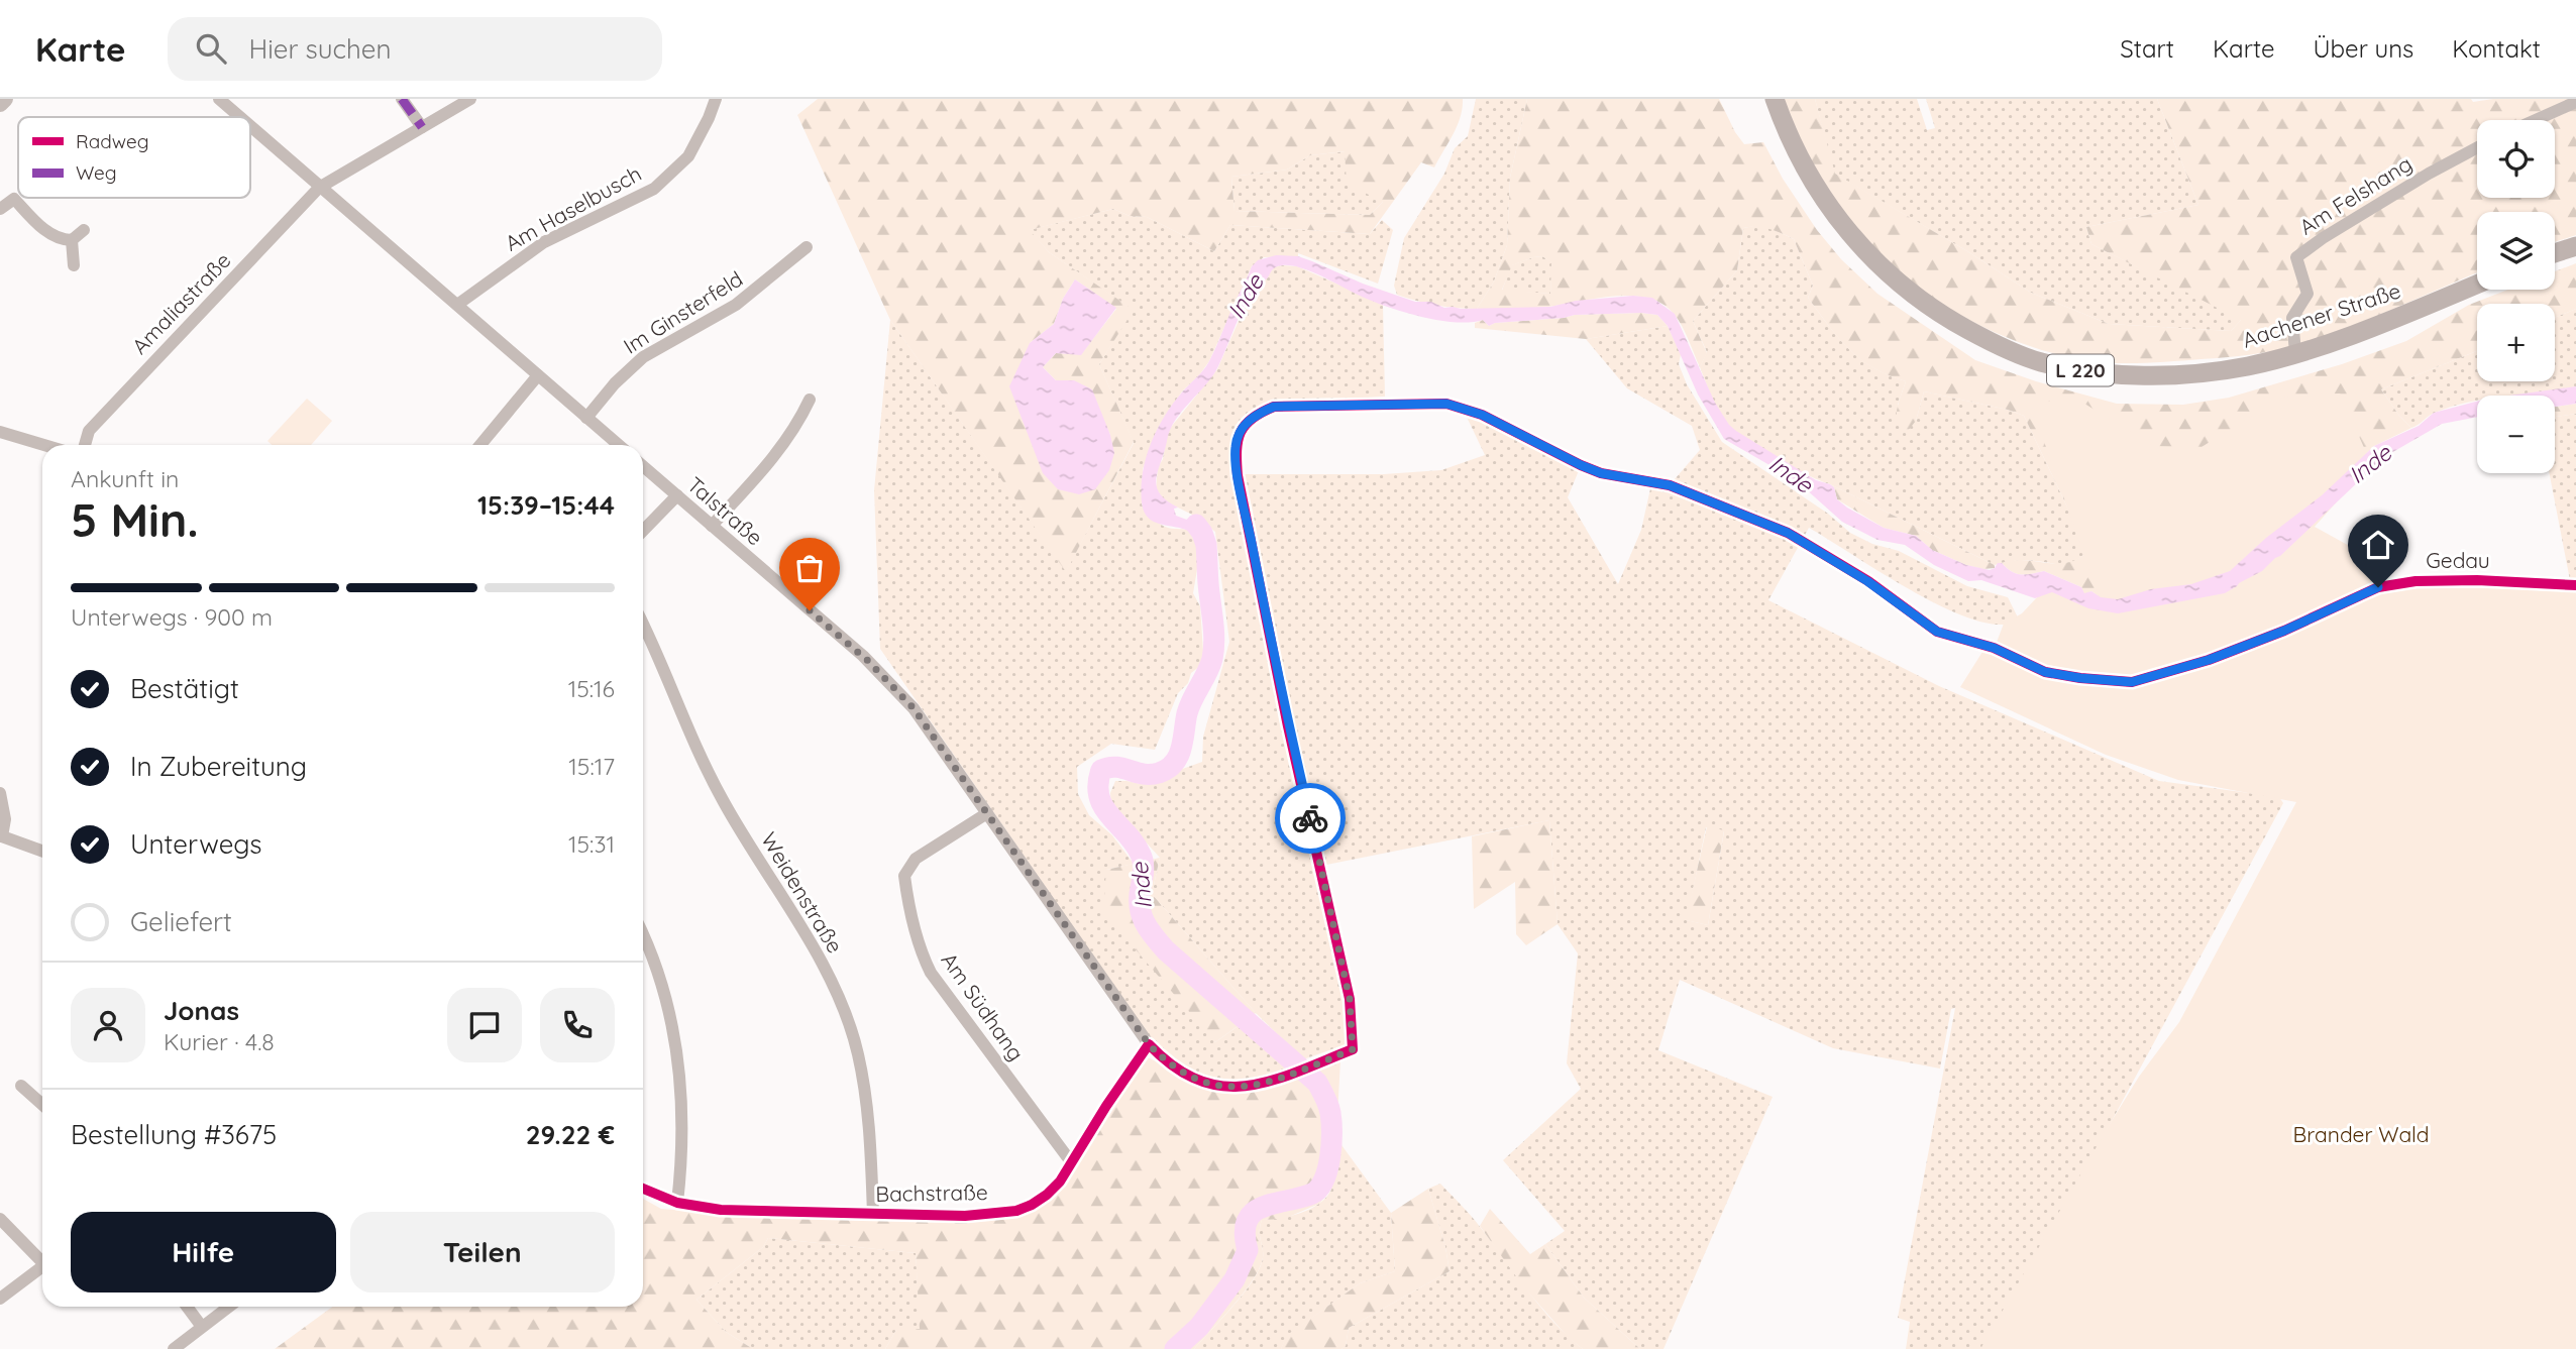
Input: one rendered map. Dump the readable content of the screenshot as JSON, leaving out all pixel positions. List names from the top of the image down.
{
  "streets": {
    "main road": ["Aachener Straße", "L 220"],
    "street": [
      "Am Felshang",
      "Am Haselbusch",
      "Amaliastraße",
      "Im Ginsterfeld",
      "Talstraße",
      "Gedau",
      "Weidenstraße",
      "Am Südhang",
      "Bachstraße"
    ]
  },
  "crossings": [
    ["Am Felshang", "Aachener Straße"],
    ["Talstraße", "Gedau"],
    ["Talstraße", "Am Südhang"],
    ["Talstraße", "Bachstraße"],
    ["Weidenstraße", "Bachstraße"],
    ["Am Südhang", "Bachstraße"]
  ],
  "water": ["Inde"],
  "parks": ["Brander Wald"],
  "legend": ["Radweg", "Weg"],
  "page": {
    "header": "Karte",
    "search": "Hier suchen",
    "nav": [
      "Start",
      "Karte",
      "Über uns",
      "Kontakt"
    ],
    "map_buttons": ["+", "−"],
    "heading": ["5 Min.", "Ankunft in", "15:39–15:44"],
    "panel": [
      "Jonas",
      "Kurier · 4.8",
      "Bestellung #3675",
      "29.22 €"
    ],
    "bar": "Unterwegs · 900 m",
    "list": [
      ["Bestätigt", "15:16"],
      ["In Zubereitung", "15:17"],
      ["Unterwegs", "15:31"],
      "Geliefert"
    ],
    "buttons": ["Hilfe", "Teilen"]
  }
}
